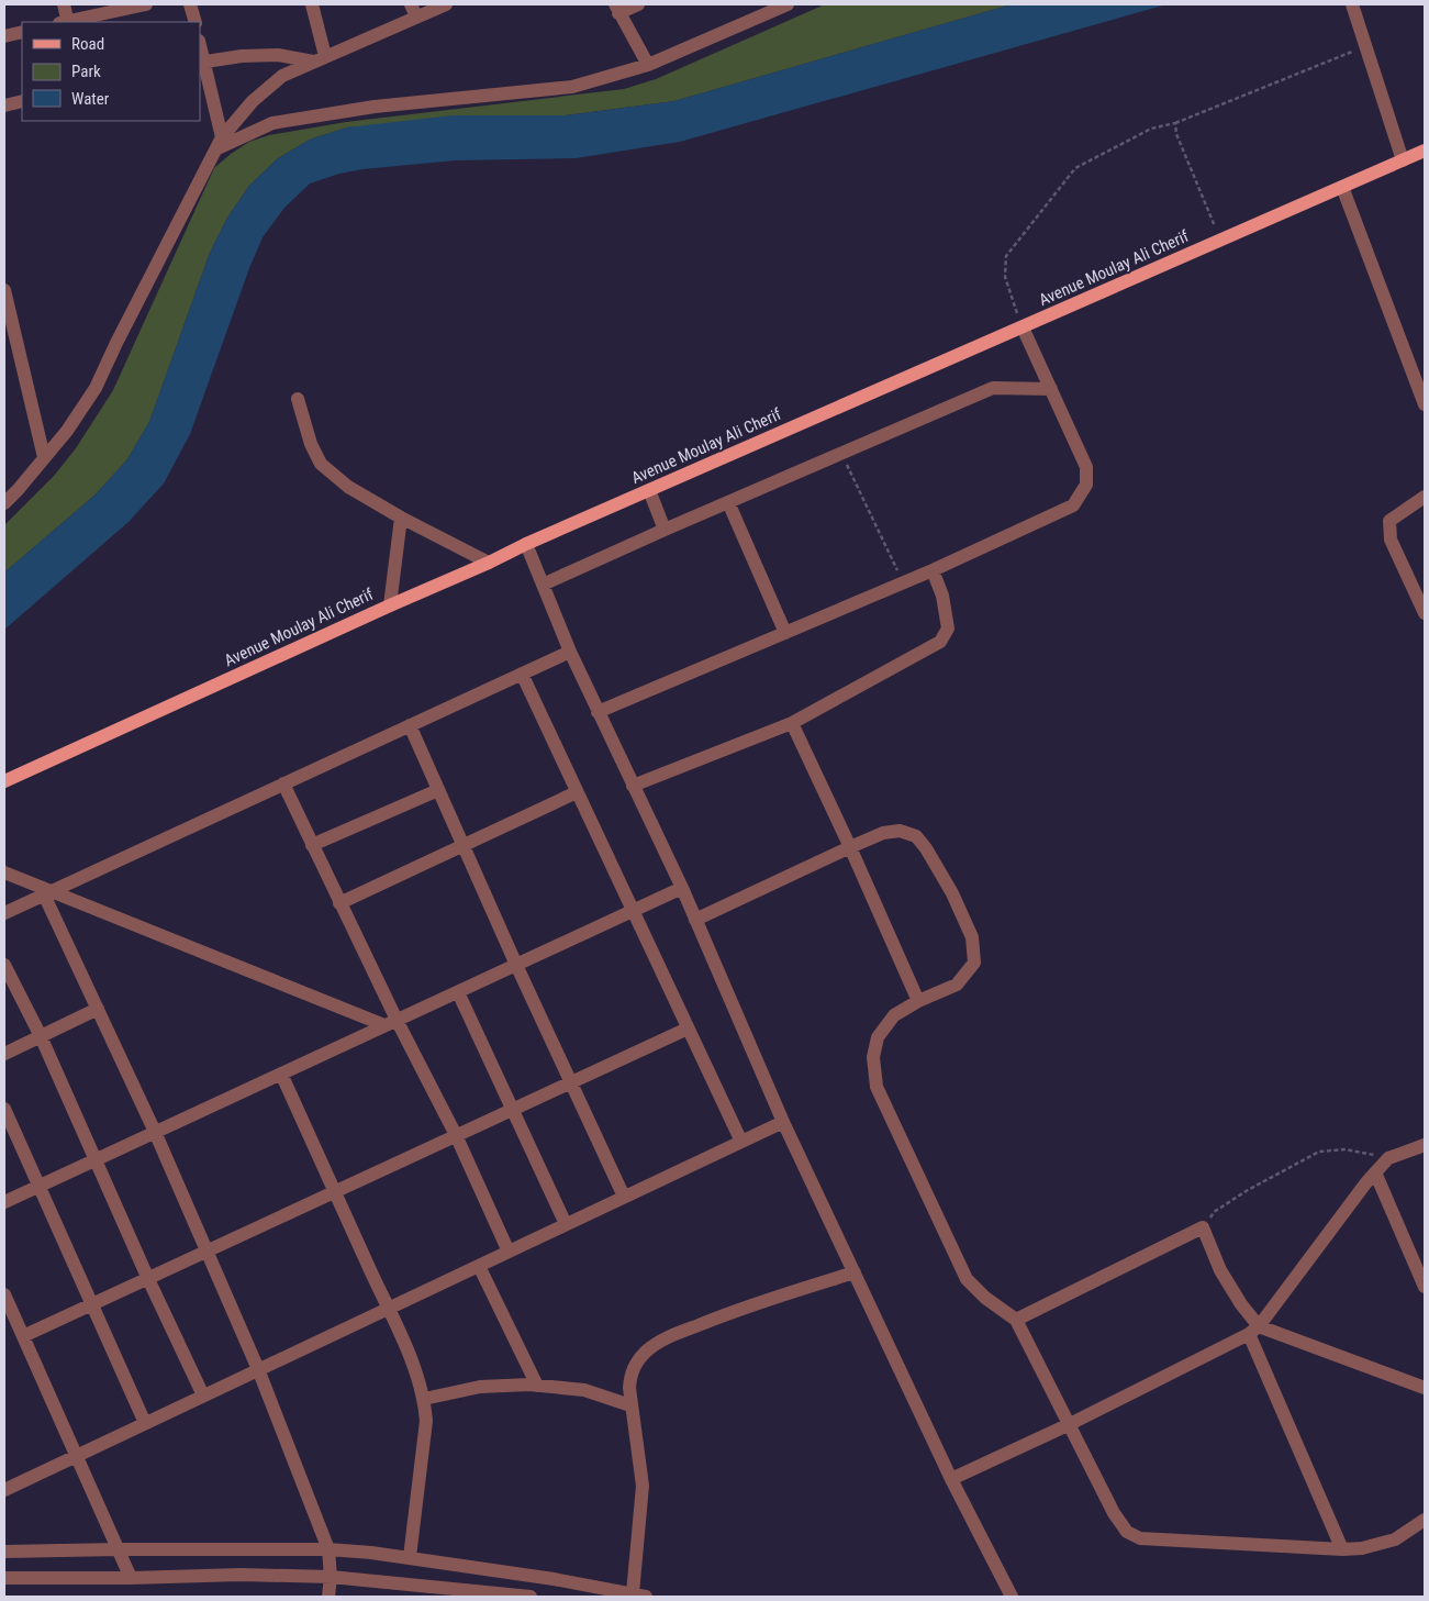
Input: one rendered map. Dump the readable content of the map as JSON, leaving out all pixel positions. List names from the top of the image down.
{
  "streets": {
    "main road": ["Avenue Moulay Ali Cherif"]
  },
  "legend": ["Road", "Park", "Water"]
}
